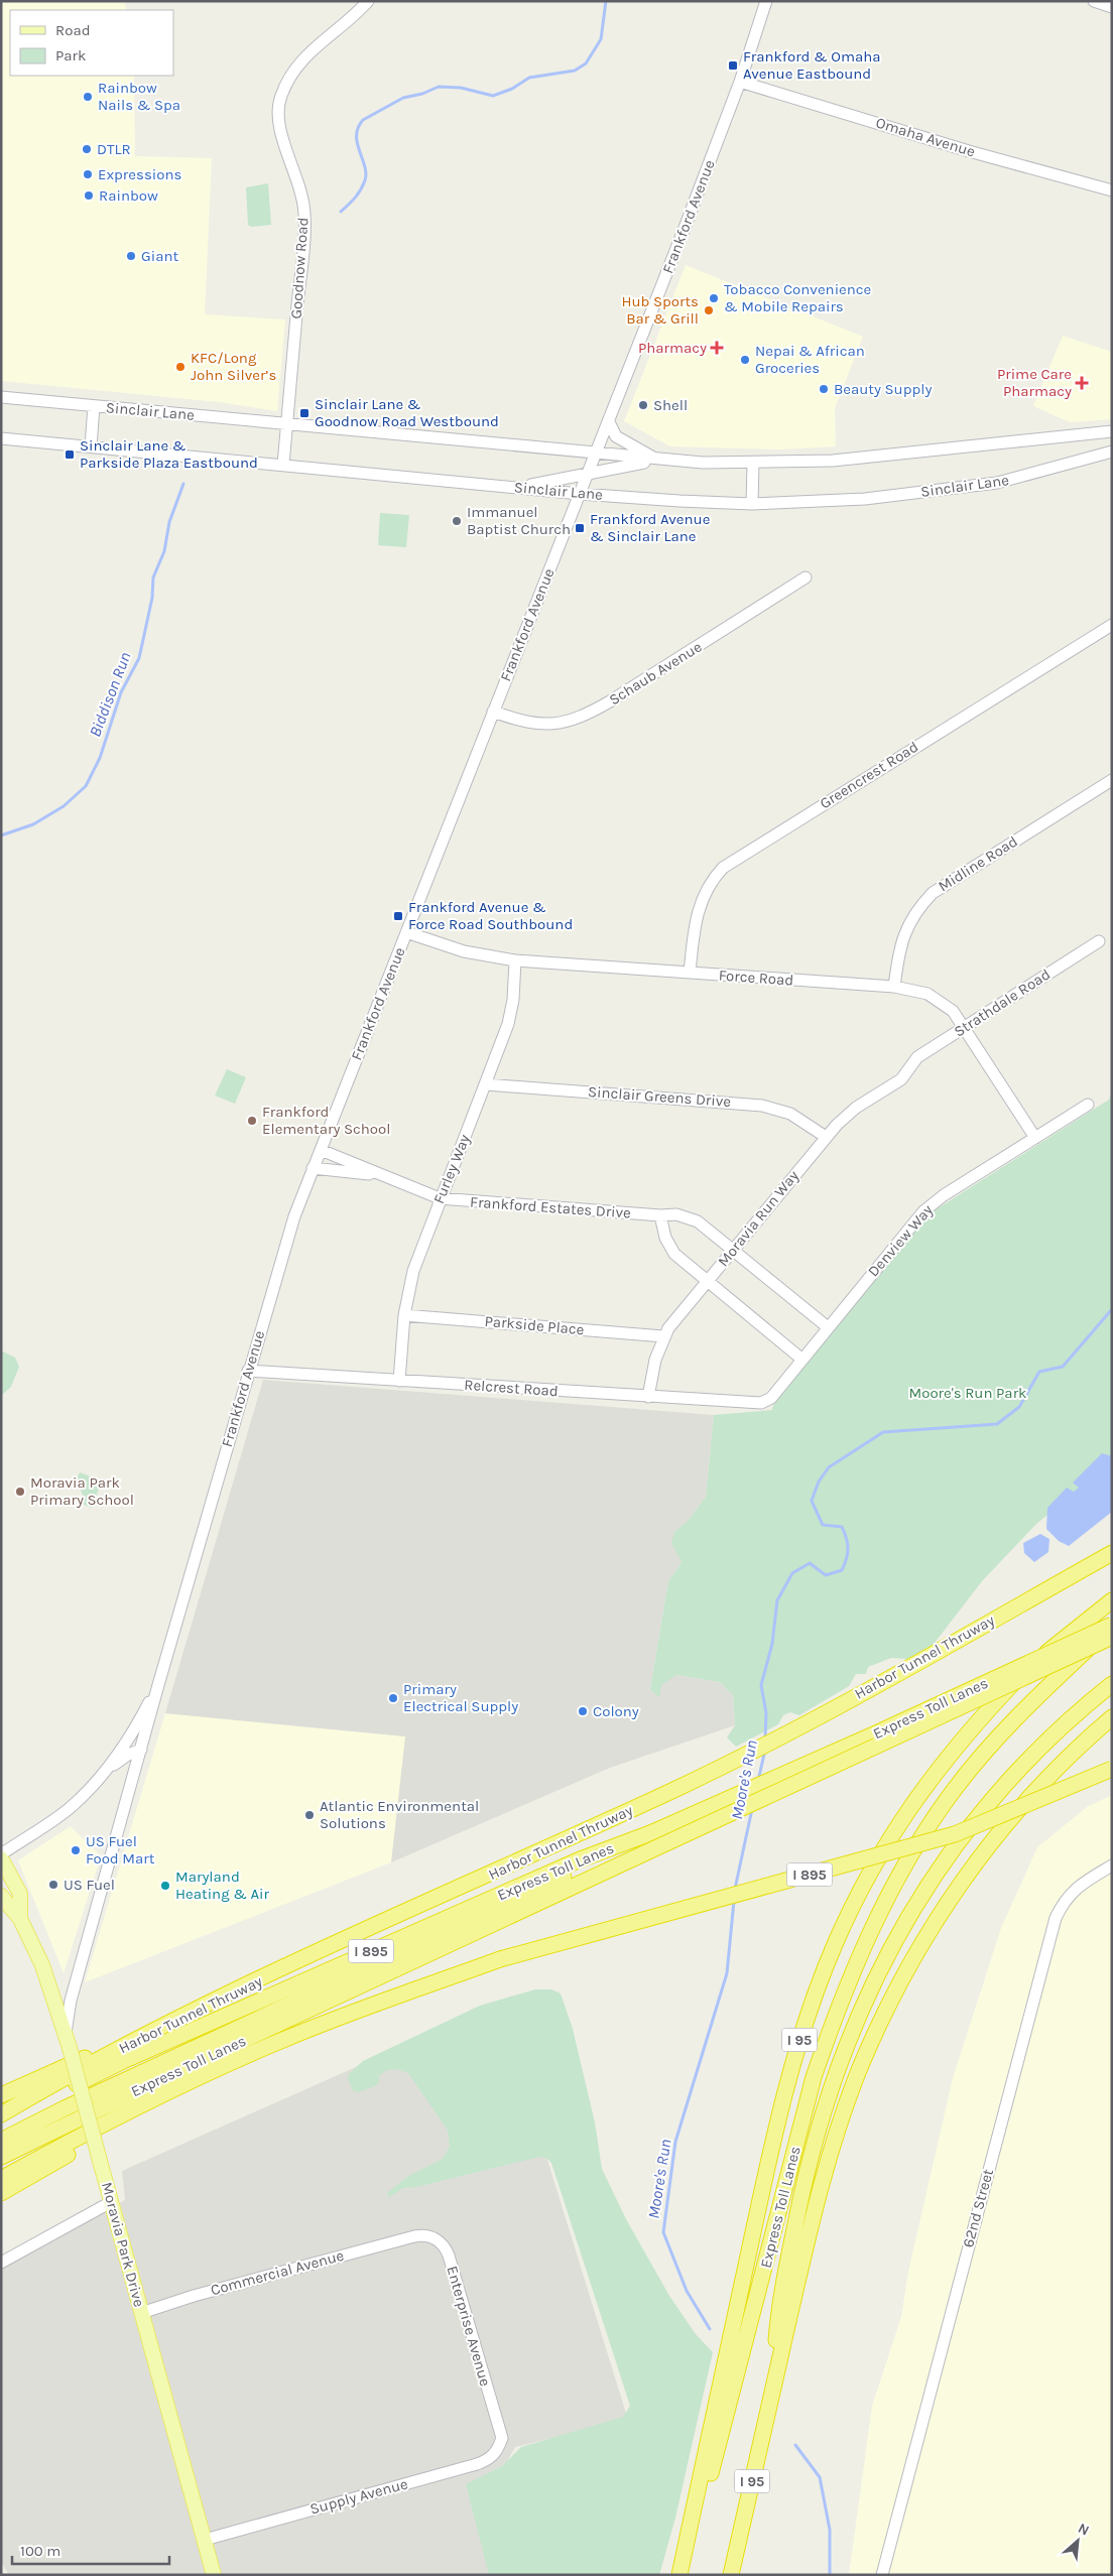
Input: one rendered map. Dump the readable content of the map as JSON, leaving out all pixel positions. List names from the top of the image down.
{
  "streets": {
    "highway": [
      "Harbor Tunnel Thruway",
      "Express Toll Lanes",
      "I 895",
      "I 95"
    ],
    "main road": ["Moravia Park Drive"],
    "street": [
      "Omaha Avenue",
      "Frankford Avenue",
      "Goodnow Road",
      "Sinclair Lane",
      "Schaub Avenue",
      "Greencrest Road",
      "Midline Road",
      "Force Road",
      "Strathdale Road",
      "Sinclair Greens Drive",
      "Furley Way",
      "Frankford Estates Drive",
      "Moravia Run Way",
      "Denview Way",
      "Parkside Place",
      "Relcrest Road",
      "62nd Street",
      "Commercial Avenue",
      "Enterprise Avenue",
      "Supply Avenue"
    ]
  },
  "crossings": [
    ["Omaha Avenue", "Frankford Avenue"],
    ["Frankford Avenue", "Sinclair Lane"],
    ["Frankford Avenue", "Schaub Avenue"],
    ["Frankford Avenue", "Force Road"],
    ["Frankford Avenue", "Frankford Estates Drive"],
    ["Frankford Avenue", "Relcrest Road"],
    ["Frankford Avenue", "Moravia Park Drive"],
    ["Goodnow Road", "Sinclair Lane"],
    ["Greencrest Road", "Force Road"],
    ["Midline Road", "Force Road"],
    ["Force Road", "Strathdale Road"],
    ["Force Road", "Furley Way"],
    ["Force Road", "Denview Way"],
    ["Strathdale Road", "Moravia Run Way"],
    ["Sinclair Greens Drive", "Furley Way"],
    ["Sinclair Greens Drive", "Moravia Run Way"],
    ["Furley Way", "Frankford Estates Drive"],
    ["Furley Way", "Parkside Place"],
    ["Furley Way", "Relcrest Road"],
    ["Frankford Estates Drive", "Moravia Run Way"],
    ["Frankford Estates Drive", "Denview Way"],
    ["Moravia Run Way", "Parkside Place"],
    ["Moravia Run Way", "Relcrest Road"],
    ["Denview Way", "Relcrest Road"],
    ["Express Toll Lanes", "I 95"],
    ["Moravia Park Drive", "Commercial Avenue"],
    ["Moravia Park Drive", "Supply Avenue"],
    ["Commercial Avenue", "Enterprise Avenue"],
    ["Enterprise Avenue", "Supply Avenue"]
  ],
  "water": ["Biddison Run", "Moore's Run"],
  "parks": ["Moore's Run Park"],
  "places": {
    "transit": [
      "Frankford & Omaha Avenue Eastbound",
      "Sinclair Lane & Goodnow Road Westbound",
      "Sinclair Lane & Parkside Plaza Eastbound",
      "Frankford Avenue & Sinclair Lane",
      "Frankford Avenue & Force Road Southbound"
    ],
    "other": [
      "Rainbow Nails & Spa",
      "DTLR",
      "Expressions",
      "Rainbow",
      "Giant",
      "Tobacco Convenience & Mobile Repairs",
      "Hub Sports Bar & Grill",
      "Nepai & African Groceries",
      "KFC/Long John Silver’s",
      "Beauty Supply",
      "Shell",
      "Immanuel Baptist Church",
      "Frankford Elementary School",
      "Moravia Park Primary School",
      "Primary Electrical Supply",
      "Colony",
      "Atlantic Environmental Solutions",
      "US Fuel Food Mart",
      "US Fuel",
      "Maryland Heating & Air"
    ],
    "health": ["Pharmacy", "Prime Care Pharmacy"]
  },
  "legend": ["Road", "Park"],
  "scale_bar": "100 m",
  "north": "top right"
}
